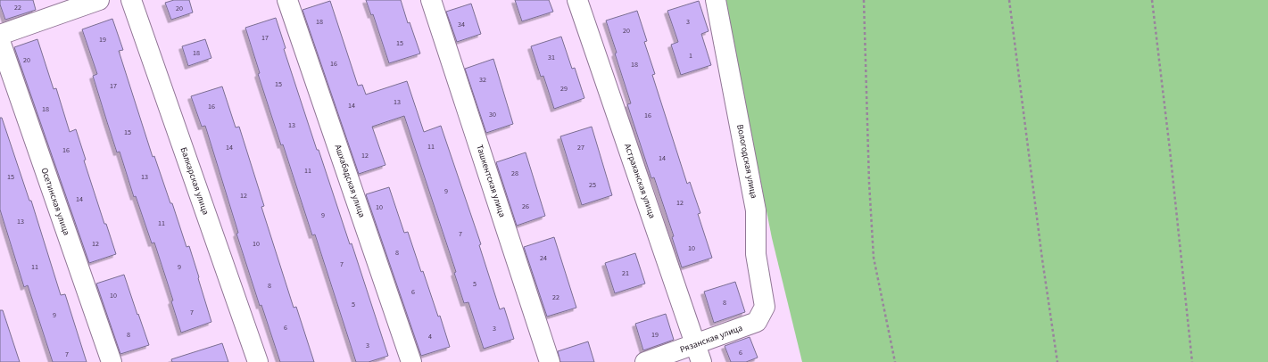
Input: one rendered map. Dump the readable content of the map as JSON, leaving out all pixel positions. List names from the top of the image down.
{
  "streets": {
    "street": [
      "Вологодская улица",
      "Балкарская улица",
      "Ашхабадская улица",
      "Ташкентская улица",
      "Астраханская улица",
      "Осетинская улица",
      "Рязанская улица"
    ]
  },
  "crossings": [
    ["Вологодская улица", "Рязанская улица"],
    ["Астраханская улица", "Рязанская улица"]
  ],
  "house_numbers": [
    "22",
    "20",
    "18",
    "3",
    "34",
    "20",
    "17",
    "19",
    "15",
    "18",
    "1",
    "31",
    "20",
    "16",
    "18",
    "32",
    "15",
    "17",
    "29",
    "13",
    "14",
    "16",
    "18",
    "30",
    "16",
    "13",
    "15",
    "11",
    "14",
    "27",
    "16",
    "12",
    "14",
    "11",
    "28",
    "15",
    "13",
    "25",
    "9",
    "12",
    "14",
    "12",
    "26",
    "10",
    "9",
    "13",
    "11",
    "7",
    "12",
    "10",
    "10",
    "8",
    "24",
    "7",
    "11",
    "9",
    "21",
    "5",
    "8",
    "6",
    "10",
    "22",
    "8",
    "5",
    "7",
    "9",
    "6",
    "3",
    "8",
    "19",
    "4",
    "3",
    "6",
    "7"
  ]
}
